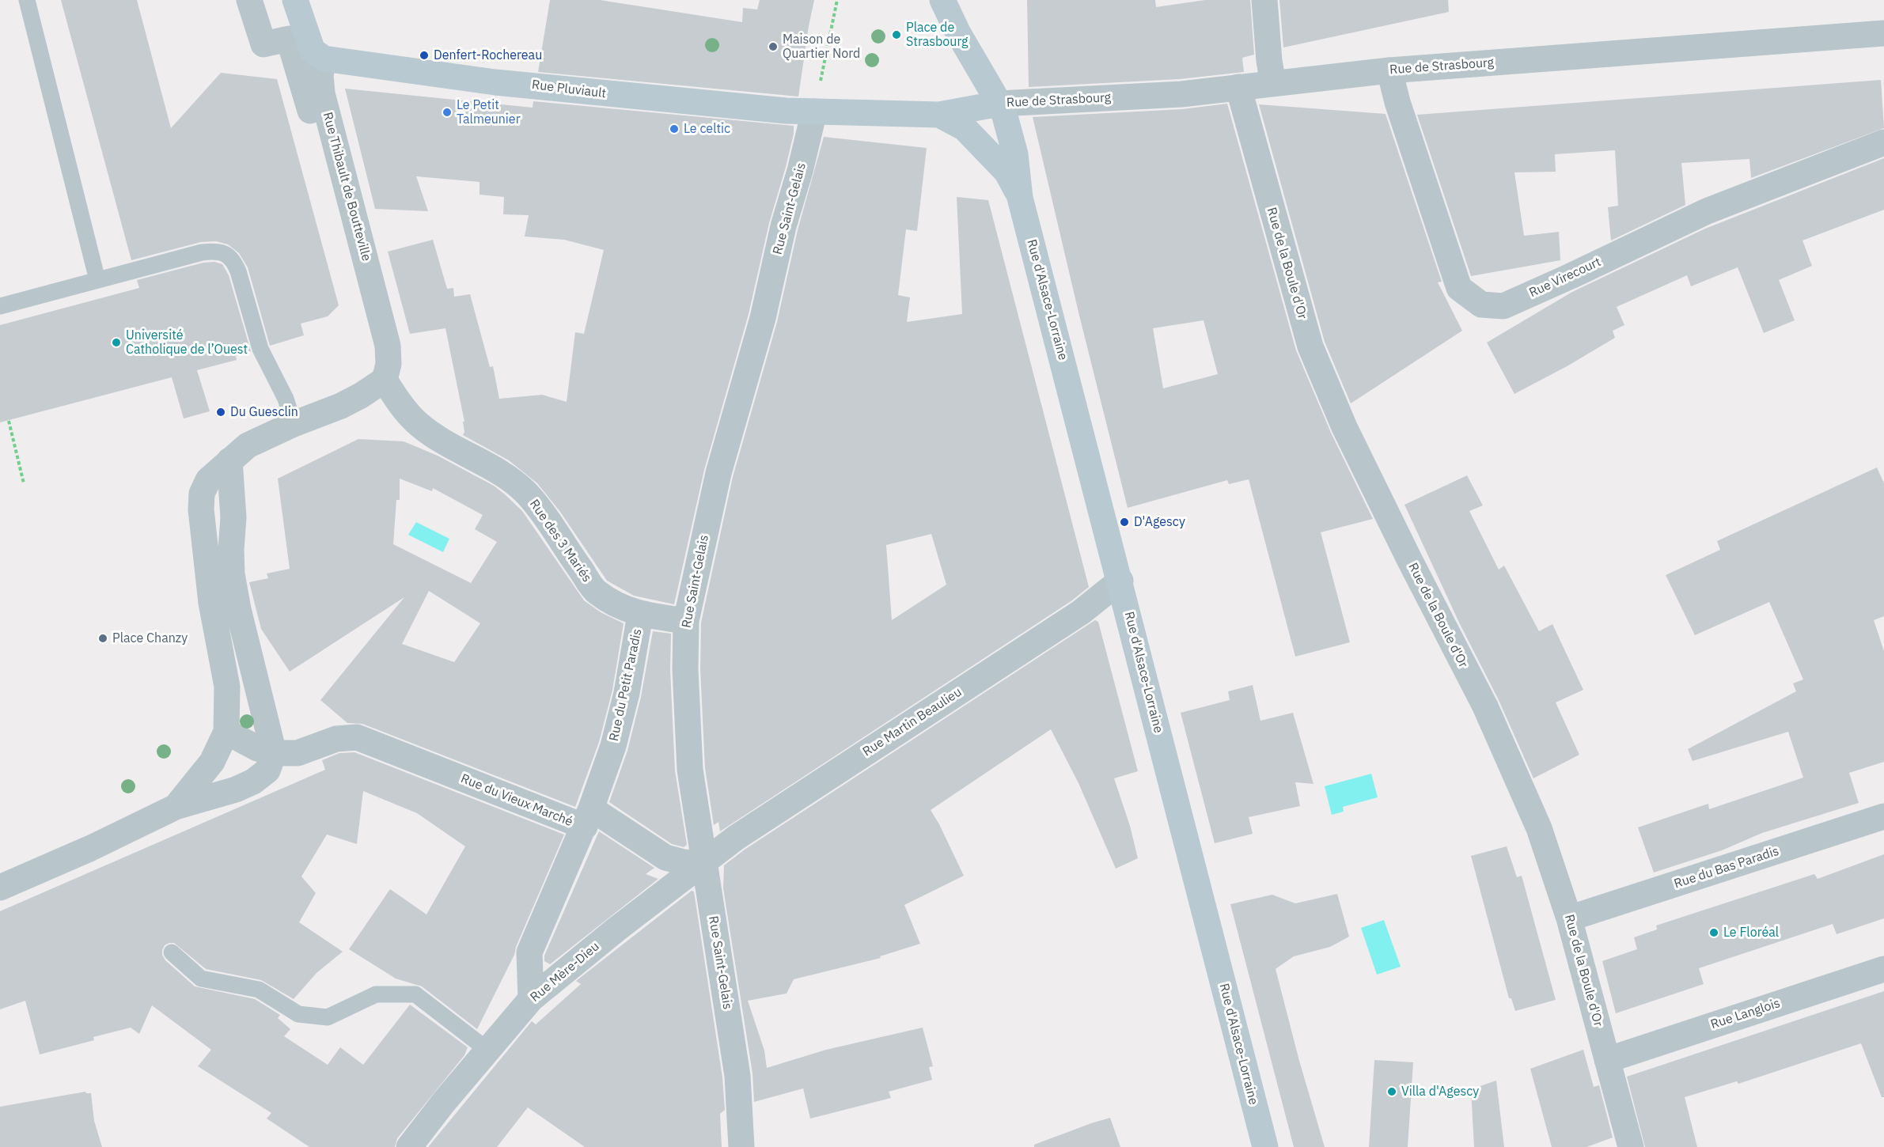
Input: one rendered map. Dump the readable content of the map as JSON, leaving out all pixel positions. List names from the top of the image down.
{
  "streets": {
    "main road": ["Rue Pluviault", "Rue d'Alsace-Lorraine"],
    "street": [
      "Rue de Strasbourg",
      "Rue Thibault de Boutteville",
      "Rue Saint-Gelais",
      "Rue de la Boule d'Or",
      "Rue Virecourt",
      "Rue des 3 Mariés",
      "Rue du Petit Paradis",
      "Rue Martin Beaulieu",
      "Rue du Vieux Marché",
      "Rue du Bas Paradis",
      "Rue Mère-Dieu",
      "Rue Langlois"
    ]
  },
  "crossings": [
    ["Rue de Strasbourg", "Rue de la Boule d'Or"],
    ["Rue de Strasbourg", "Rue Virecourt"],
    ["Rue Pluviault", "Rue Thibault de Boutteville"],
    ["Rue Pluviault", "Rue Saint-Gelais"],
    ["Rue Thibault de Boutteville", "Rue des 3 Mariés"],
    ["Rue Saint-Gelais", "Rue des 3 Mariés"],
    ["Rue Saint-Gelais", "Rue Martin Beaulieu"],
    ["Rue Saint-Gelais", "Rue du Vieux Marché"],
    ["Rue Saint-Gelais", "Rue Mère-Dieu"],
    ["Rue de la Boule d'Or", "Rue du Bas Paradis"],
    ["Rue de la Boule d'Or", "Rue Langlois"],
    ["Rue d'Alsace-Lorraine", "Rue Martin Beaulieu"],
    ["Rue des 3 Mariés", "Rue du Petit Paradis"],
    ["Rue du Petit Paradis", "Rue du Vieux Marché"],
    ["Rue du Petit Paradis", "Rue Mère-Dieu"],
    ["Rue Martin Beaulieu", "Rue du Vieux Marché"],
    ["Rue Martin Beaulieu", "Rue Mère-Dieu"],
    ["Rue du Vieux Marché", "Rue Mère-Dieu"]
  ],
  "places": [
    "Place de Strasbourg",
    "Maison de Quartier Nord",
    "Denfert-Rochereau",
    "Le Petit Talmeunier",
    "Le celtic",
    "Université Catholique de l’Ouest",
    "Du Guesclin",
    "D'Agescy",
    "Place Chanzy",
    "Le Floréal",
    "Villa d'Agescy"
  ]
}
